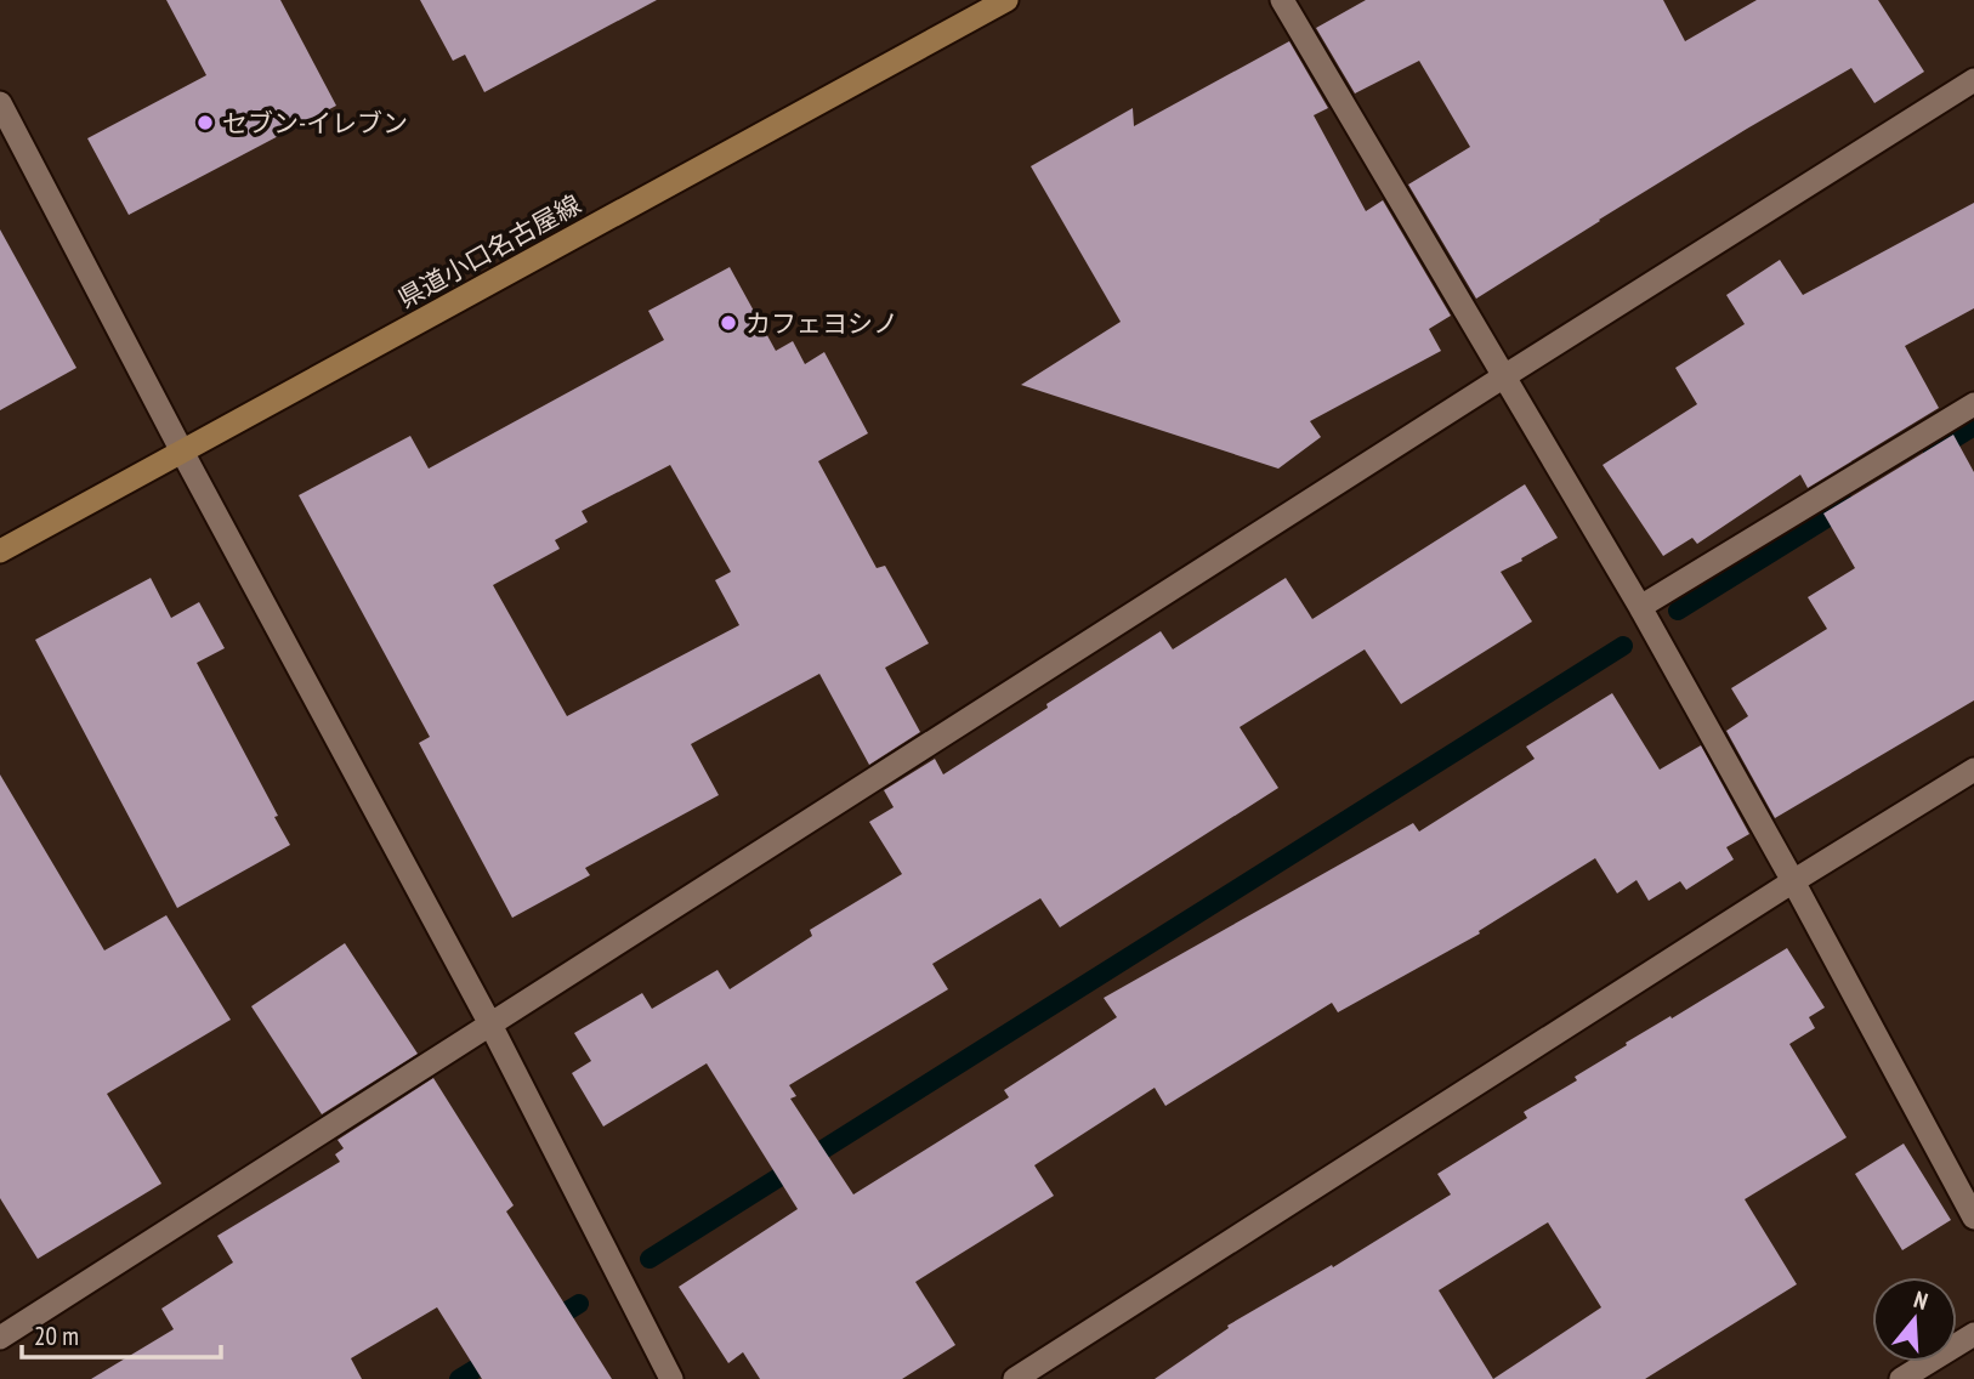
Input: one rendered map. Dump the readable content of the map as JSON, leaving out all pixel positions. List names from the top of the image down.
{
  "streets": {
    "main road": ["県道小口名古屋線"]
  },
  "places": ["セブン-イレブン", "カフェヨシノ"],
  "scale_bar": "20 m",
  "north": "top"
}
